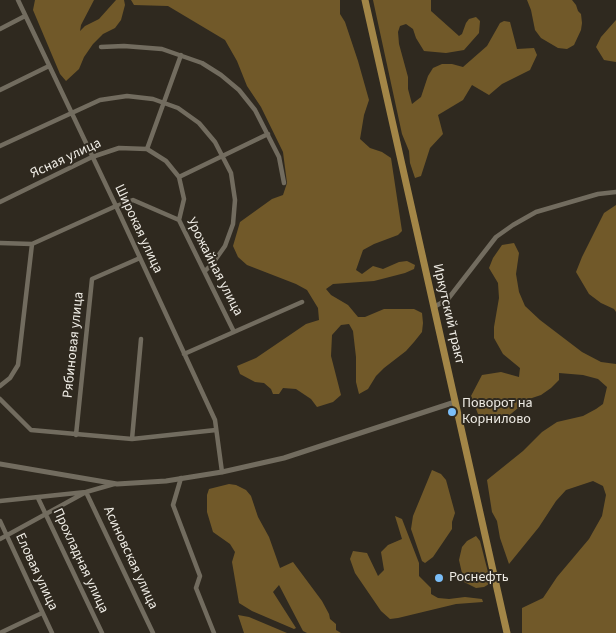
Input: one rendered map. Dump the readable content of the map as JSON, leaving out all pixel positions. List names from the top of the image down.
{
  "streets": {
    "main road": ["Иркутский тракт"],
    "street": [
      "Ясная улица",
      "Широкая улица",
      "Урожайная улица",
      "Рябиновая улица",
      "Асиновская улица",
      "Прохладная улица",
      "Еловая улица"
    ]
  },
  "crossings": [
    ["Ясная улица", "Широкая улица"],
    ["Широкая улица", "Урожайная улица"],
    ["Широкая улица", "Рябиновая улица"]
  ],
  "places": ["Поворот на Корнилово", "Роснефть"]
}
